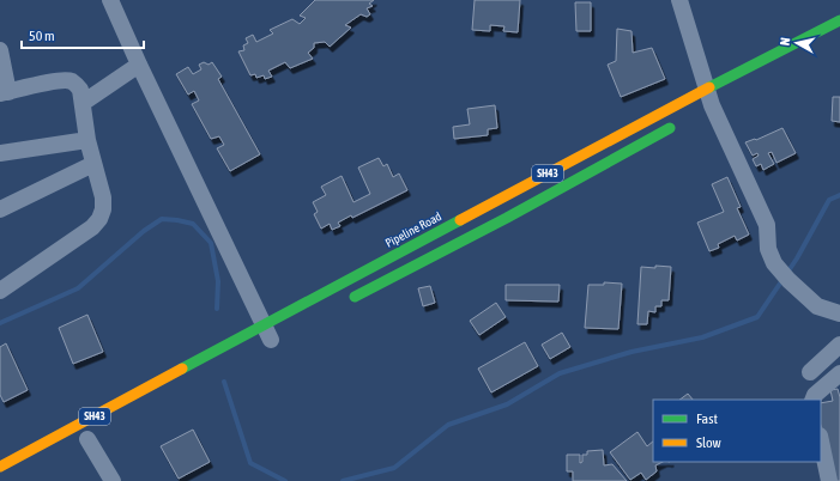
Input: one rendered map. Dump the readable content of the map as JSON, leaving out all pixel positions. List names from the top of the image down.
{
  "streets": {
    "main road": ["SH43", "Pipeline Road"]
  },
  "legend": ["Fast", "Slow"],
  "scale_bar": "50 m",
  "north": "left"
}
